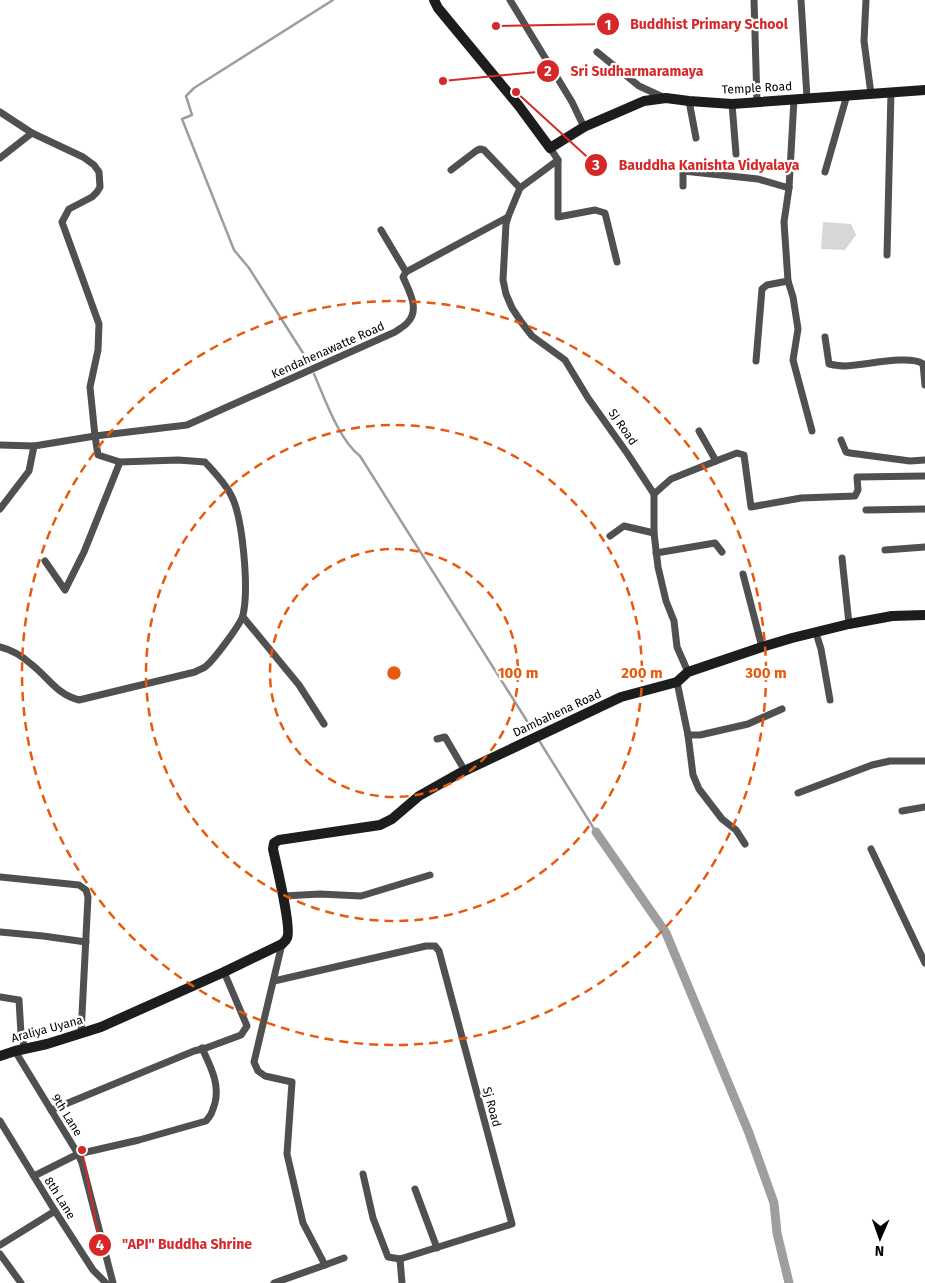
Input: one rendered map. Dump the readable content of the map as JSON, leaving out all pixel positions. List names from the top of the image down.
{
  "streets": {
    "street": [
      "Temple Road",
      "Kendahenawatte Road",
      "SJ Road",
      "Dambahena Road",
      "Araliya Uyana",
      "Sj Road",
      "9th Lane",
      "8th Lane"
    ]
  },
  "crossings": [
    ["Araliya Uyana", "9th Lane"]
  ],
  "places": [
    "Buddhist Primary School",
    "Sri Sudharmaramaya",
    "Bauddha Kanishta Vidyalaya",
    "\"API\" Buddha Shrine"
  ],
  "north": "bottom",
  "rings": ["100 m", "200 m", "300 m"]
}
